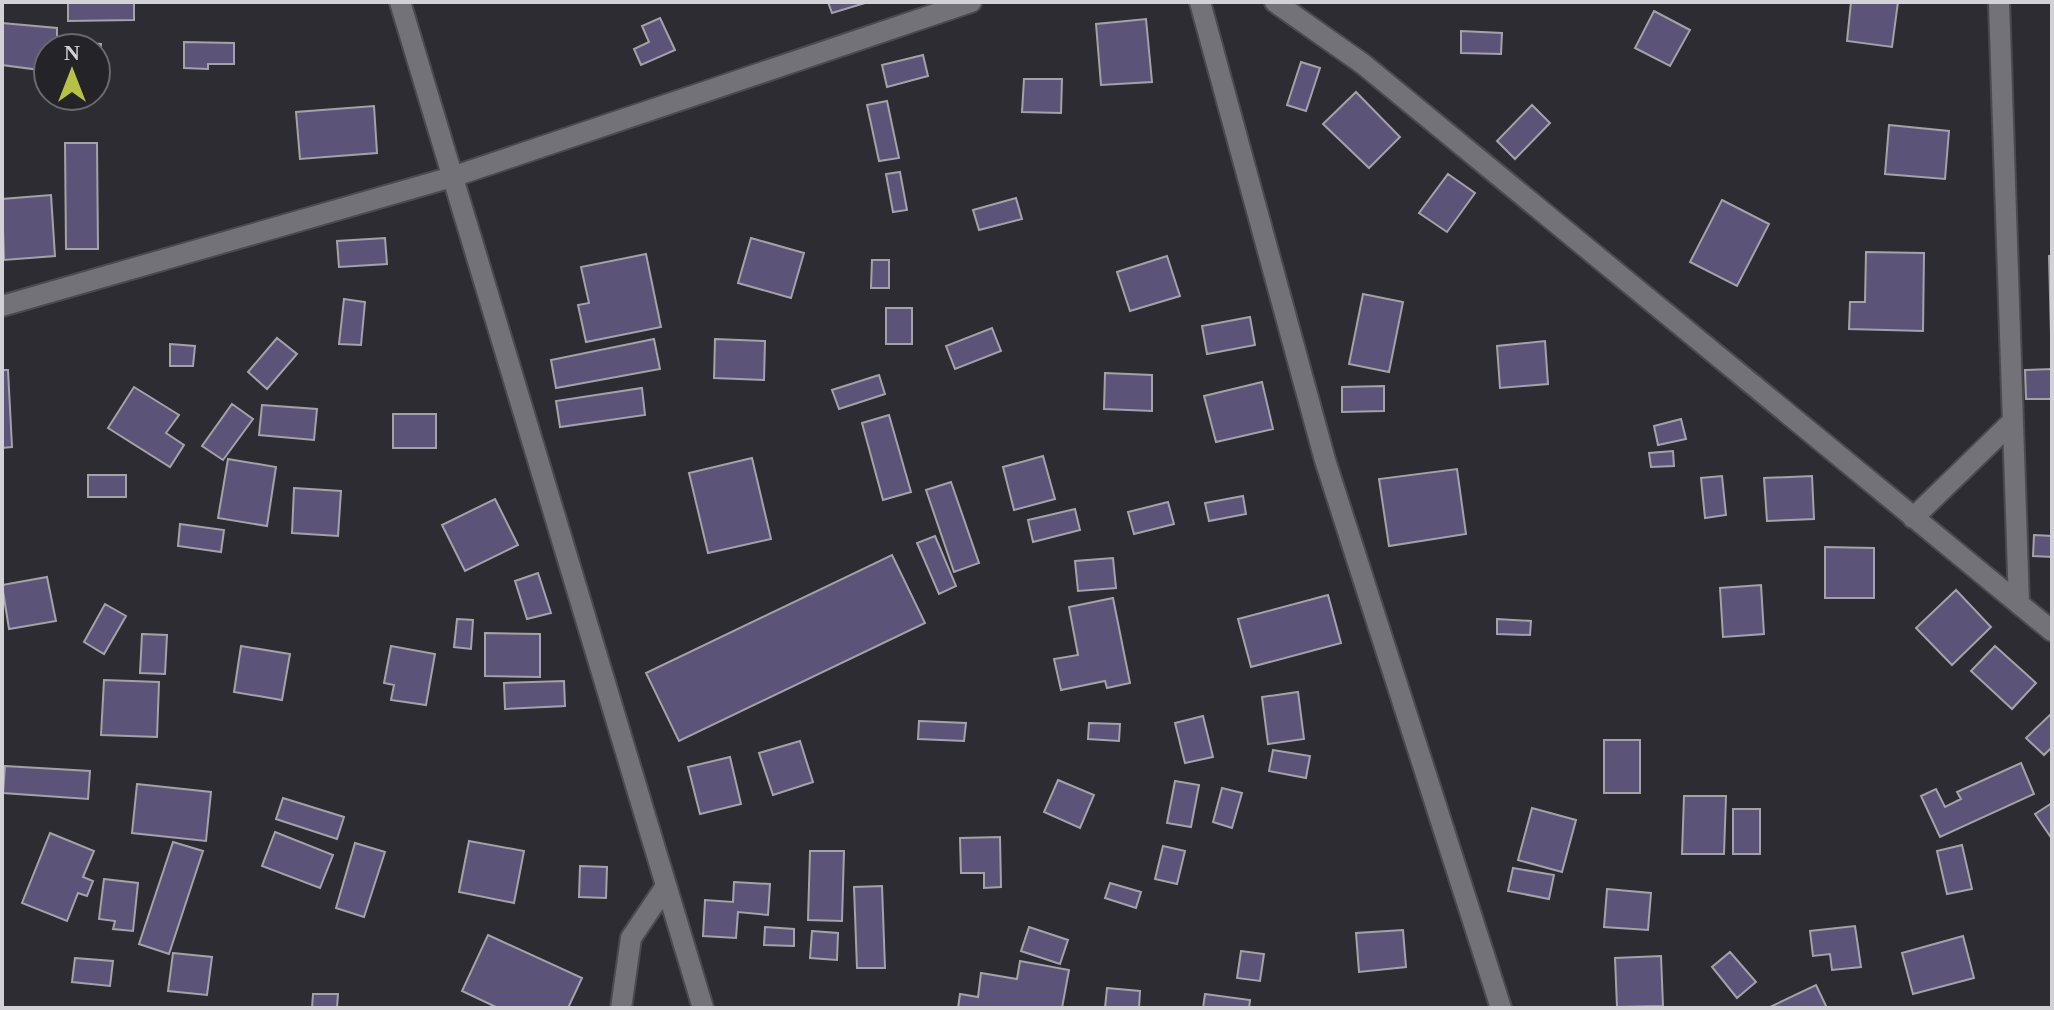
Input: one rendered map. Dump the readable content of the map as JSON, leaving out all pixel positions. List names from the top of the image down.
{
  "north": "top"
}
